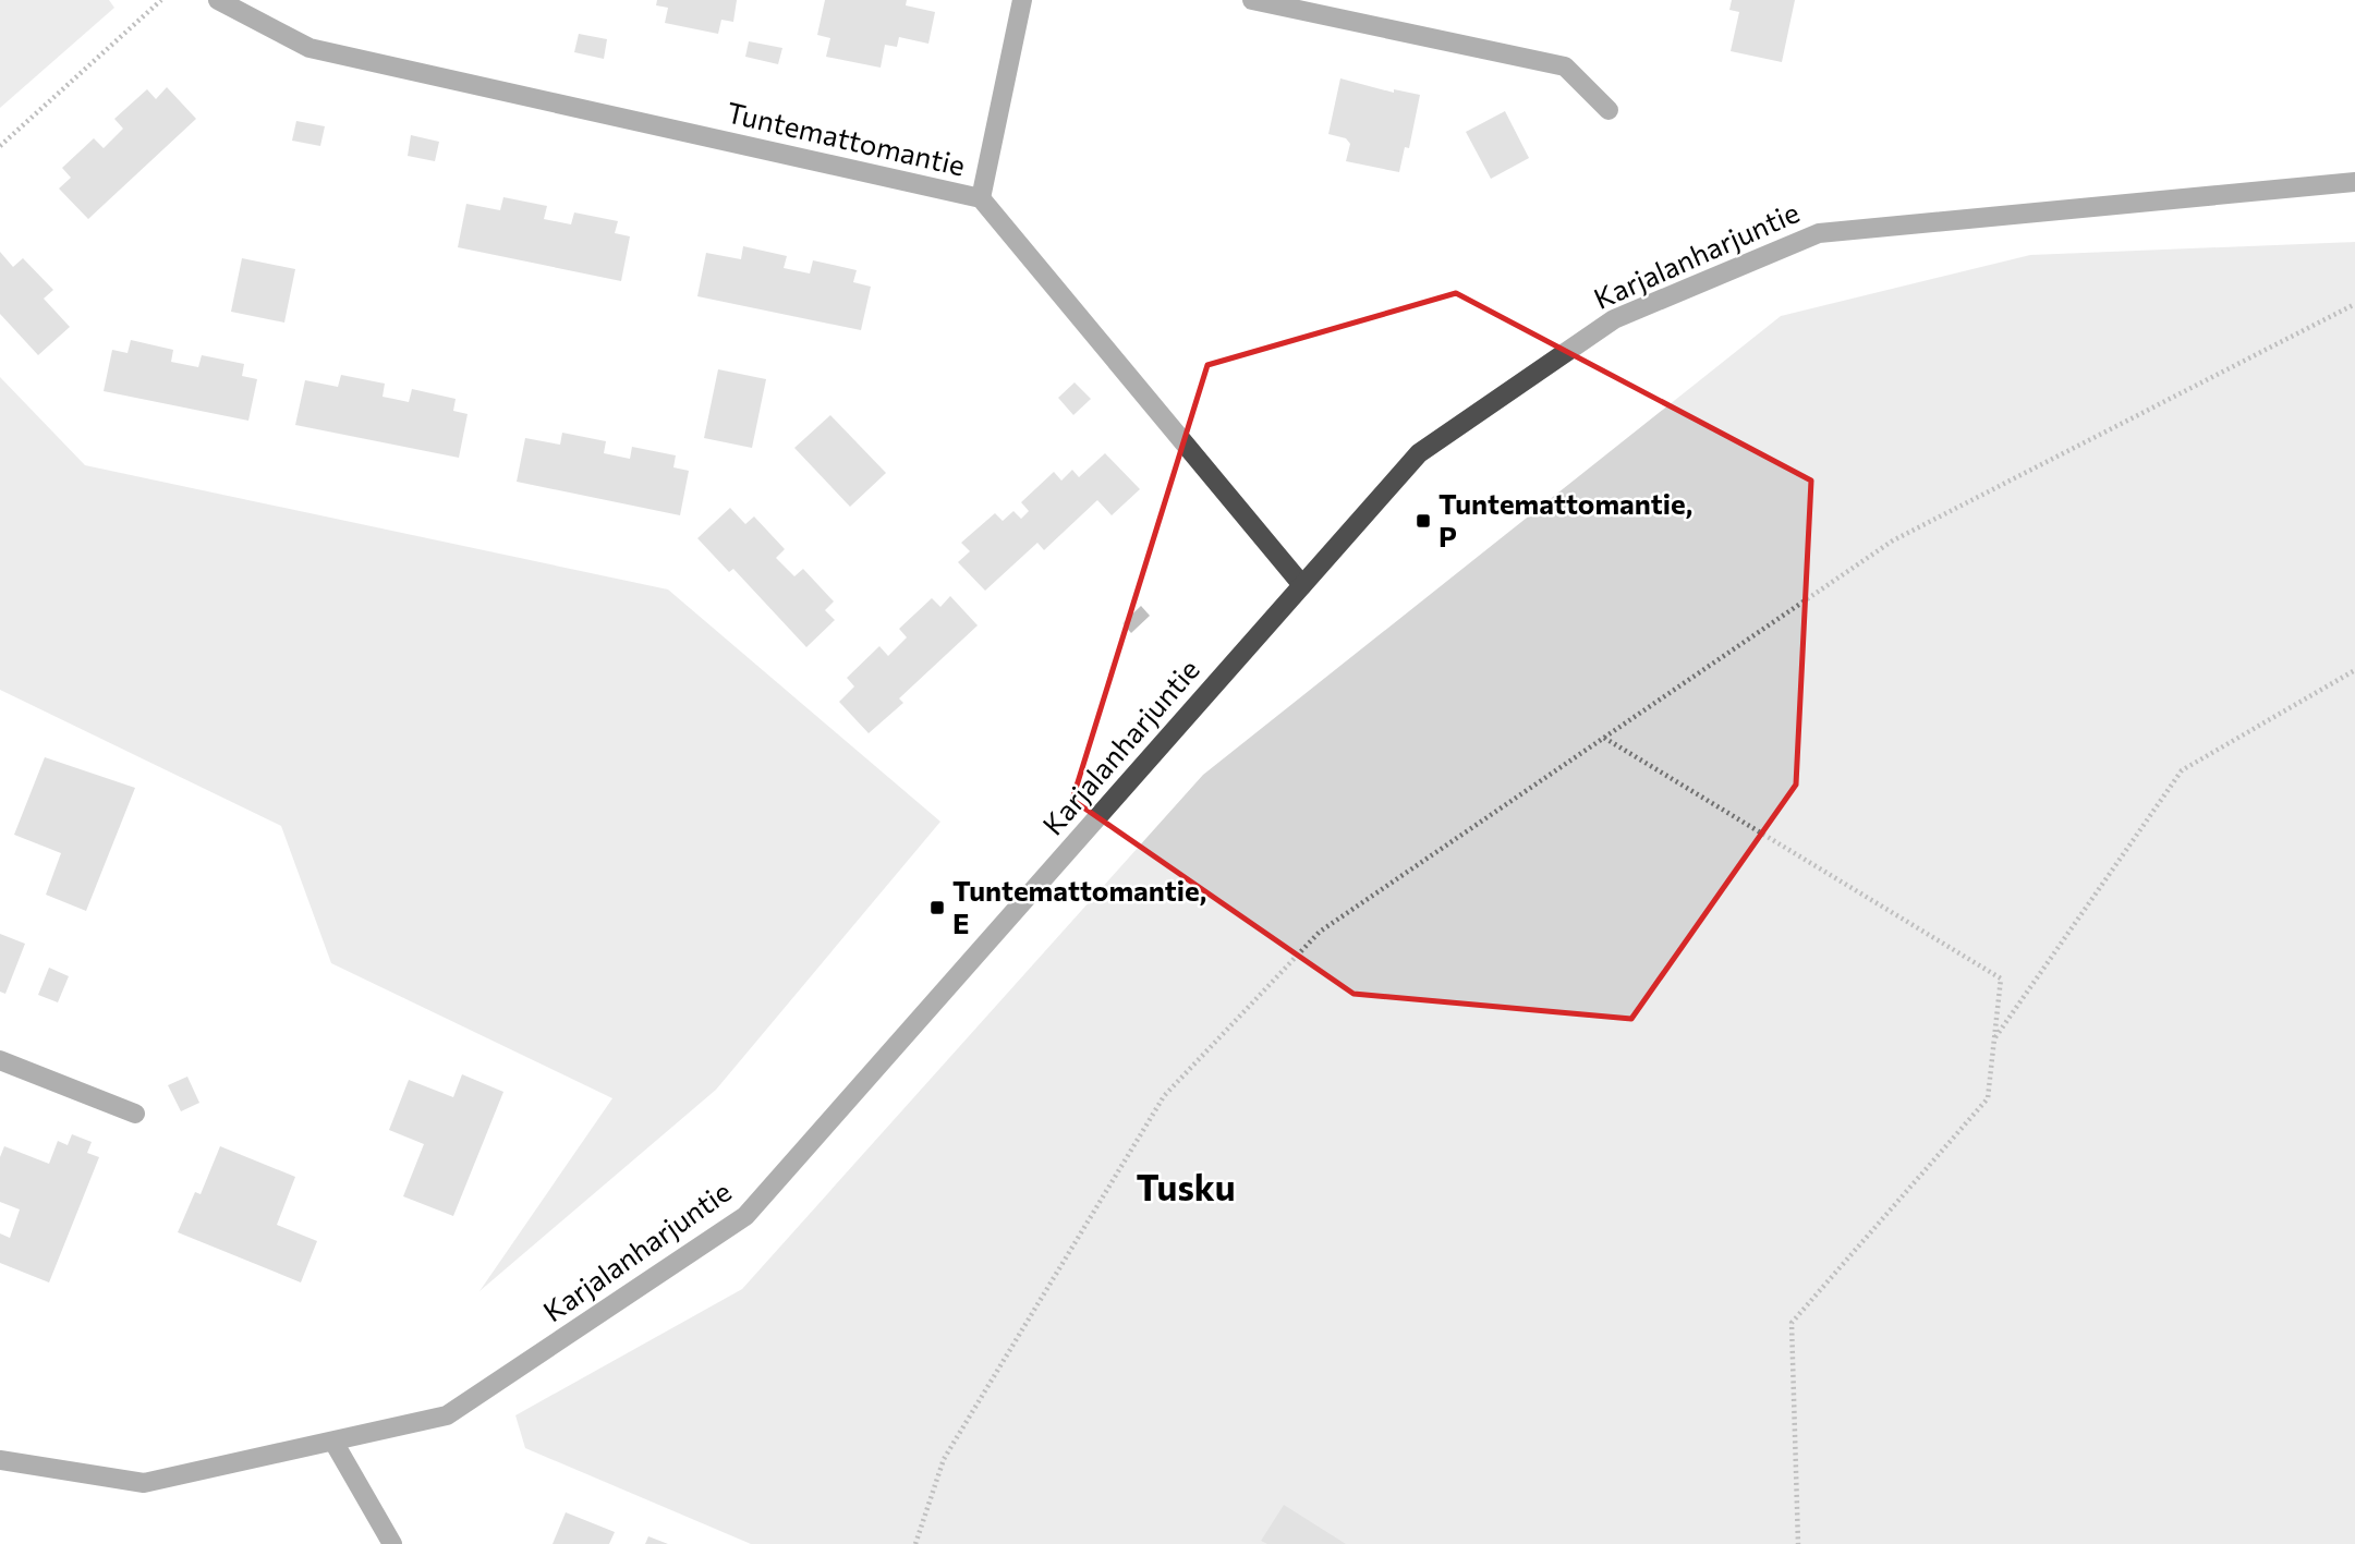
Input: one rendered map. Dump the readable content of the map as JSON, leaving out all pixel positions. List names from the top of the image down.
{
  "streets": {
    "street": ["Tuntemattomantie", "Karjalanharjuntie"]
  },
  "crossings": [
    ["Tuntemattomantie", "Karjalanharjuntie"]
  ],
  "districts": ["Tusku"],
  "places": {
    "transit": ["Tuntemattomantie, P", "Tuntemattomantie, E"]
  }
}
